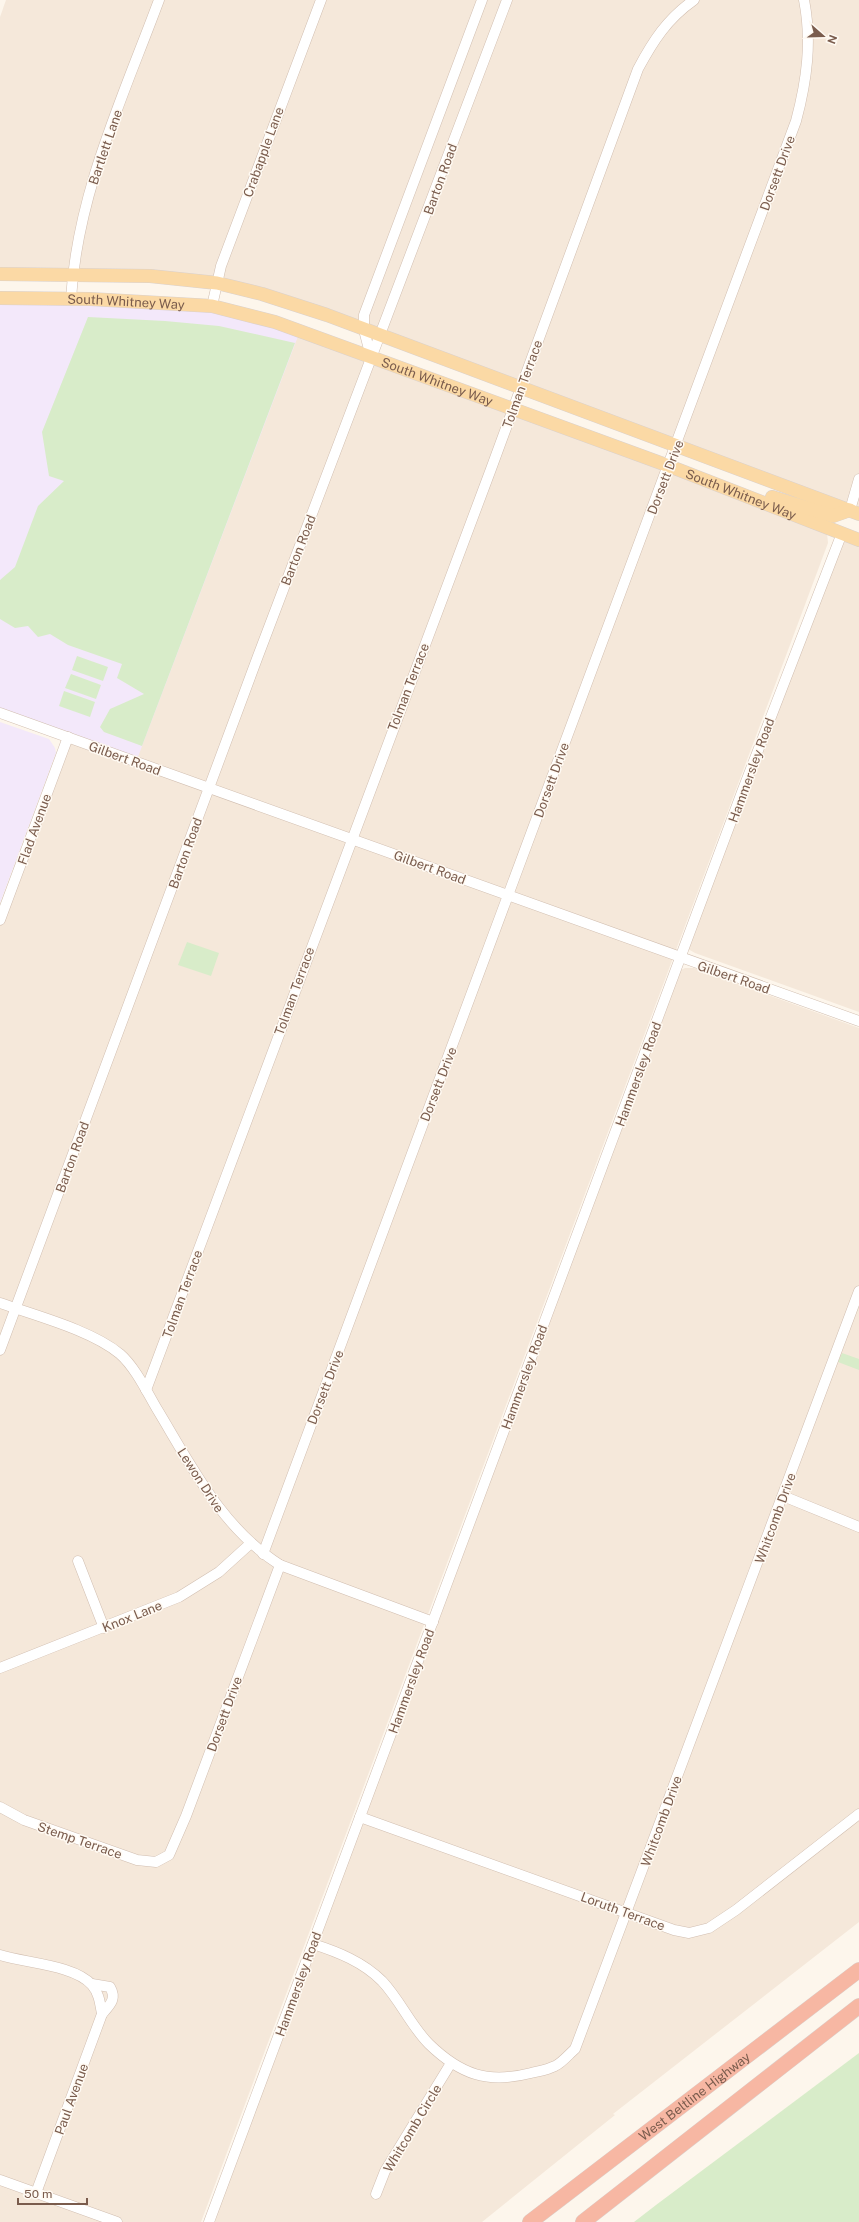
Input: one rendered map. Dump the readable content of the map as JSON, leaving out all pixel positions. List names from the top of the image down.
{
  "streets": {
    "highway": ["West Beltline Highway"],
    "main road": ["South Whitney Way"],
    "street": [
      "Bartlett Lane",
      "Crabapple Lane",
      "Dorsett Drive",
      "Barton Road",
      "Tolman Terrace",
      "Gilbert Road",
      "Hammersley Road",
      "Flad Avenue",
      "Lewon Drive",
      "Whitcomb Drive",
      "Knox Lane",
      "Stemp Terrace",
      "Loruth Terrace",
      "Paul Avenue",
      "Whitcomb Circle"
    ]
  },
  "crossings": [
    ["Bartlett Lane", "South Whitney Way"],
    ["Crabapple Lane", "South Whitney Way"],
    ["Dorsett Drive", "South Whitney Way"],
    ["Dorsett Drive", "Gilbert Road"],
    ["Dorsett Drive", "Lewon Drive"],
    ["Dorsett Drive", "Stemp Terrace"],
    ["Barton Road", "South Whitney Way"],
    ["Barton Road", "Gilbert Road"],
    ["Barton Road", "Lewon Drive"],
    ["South Whitney Way", "Tolman Terrace"],
    ["South Whitney Way", "Hammersley Road"],
    ["Tolman Terrace", "Gilbert Road"],
    ["Tolman Terrace", "Lewon Drive"],
    ["Gilbert Road", "Hammersley Road"],
    ["Gilbert Road", "Flad Avenue"],
    ["Hammersley Road", "Lewon Drive"],
    ["Hammersley Road", "Whitcomb Drive"],
    ["Hammersley Road", "Loruth Terrace"],
    ["Lewon Drive", "Knox Lane"],
    ["Whitcomb Drive", "Loruth Terrace"],
    ["Whitcomb Drive", "Whitcomb Circle"]
  ],
  "scale_bar": "50 m",
  "north": "right"
}
